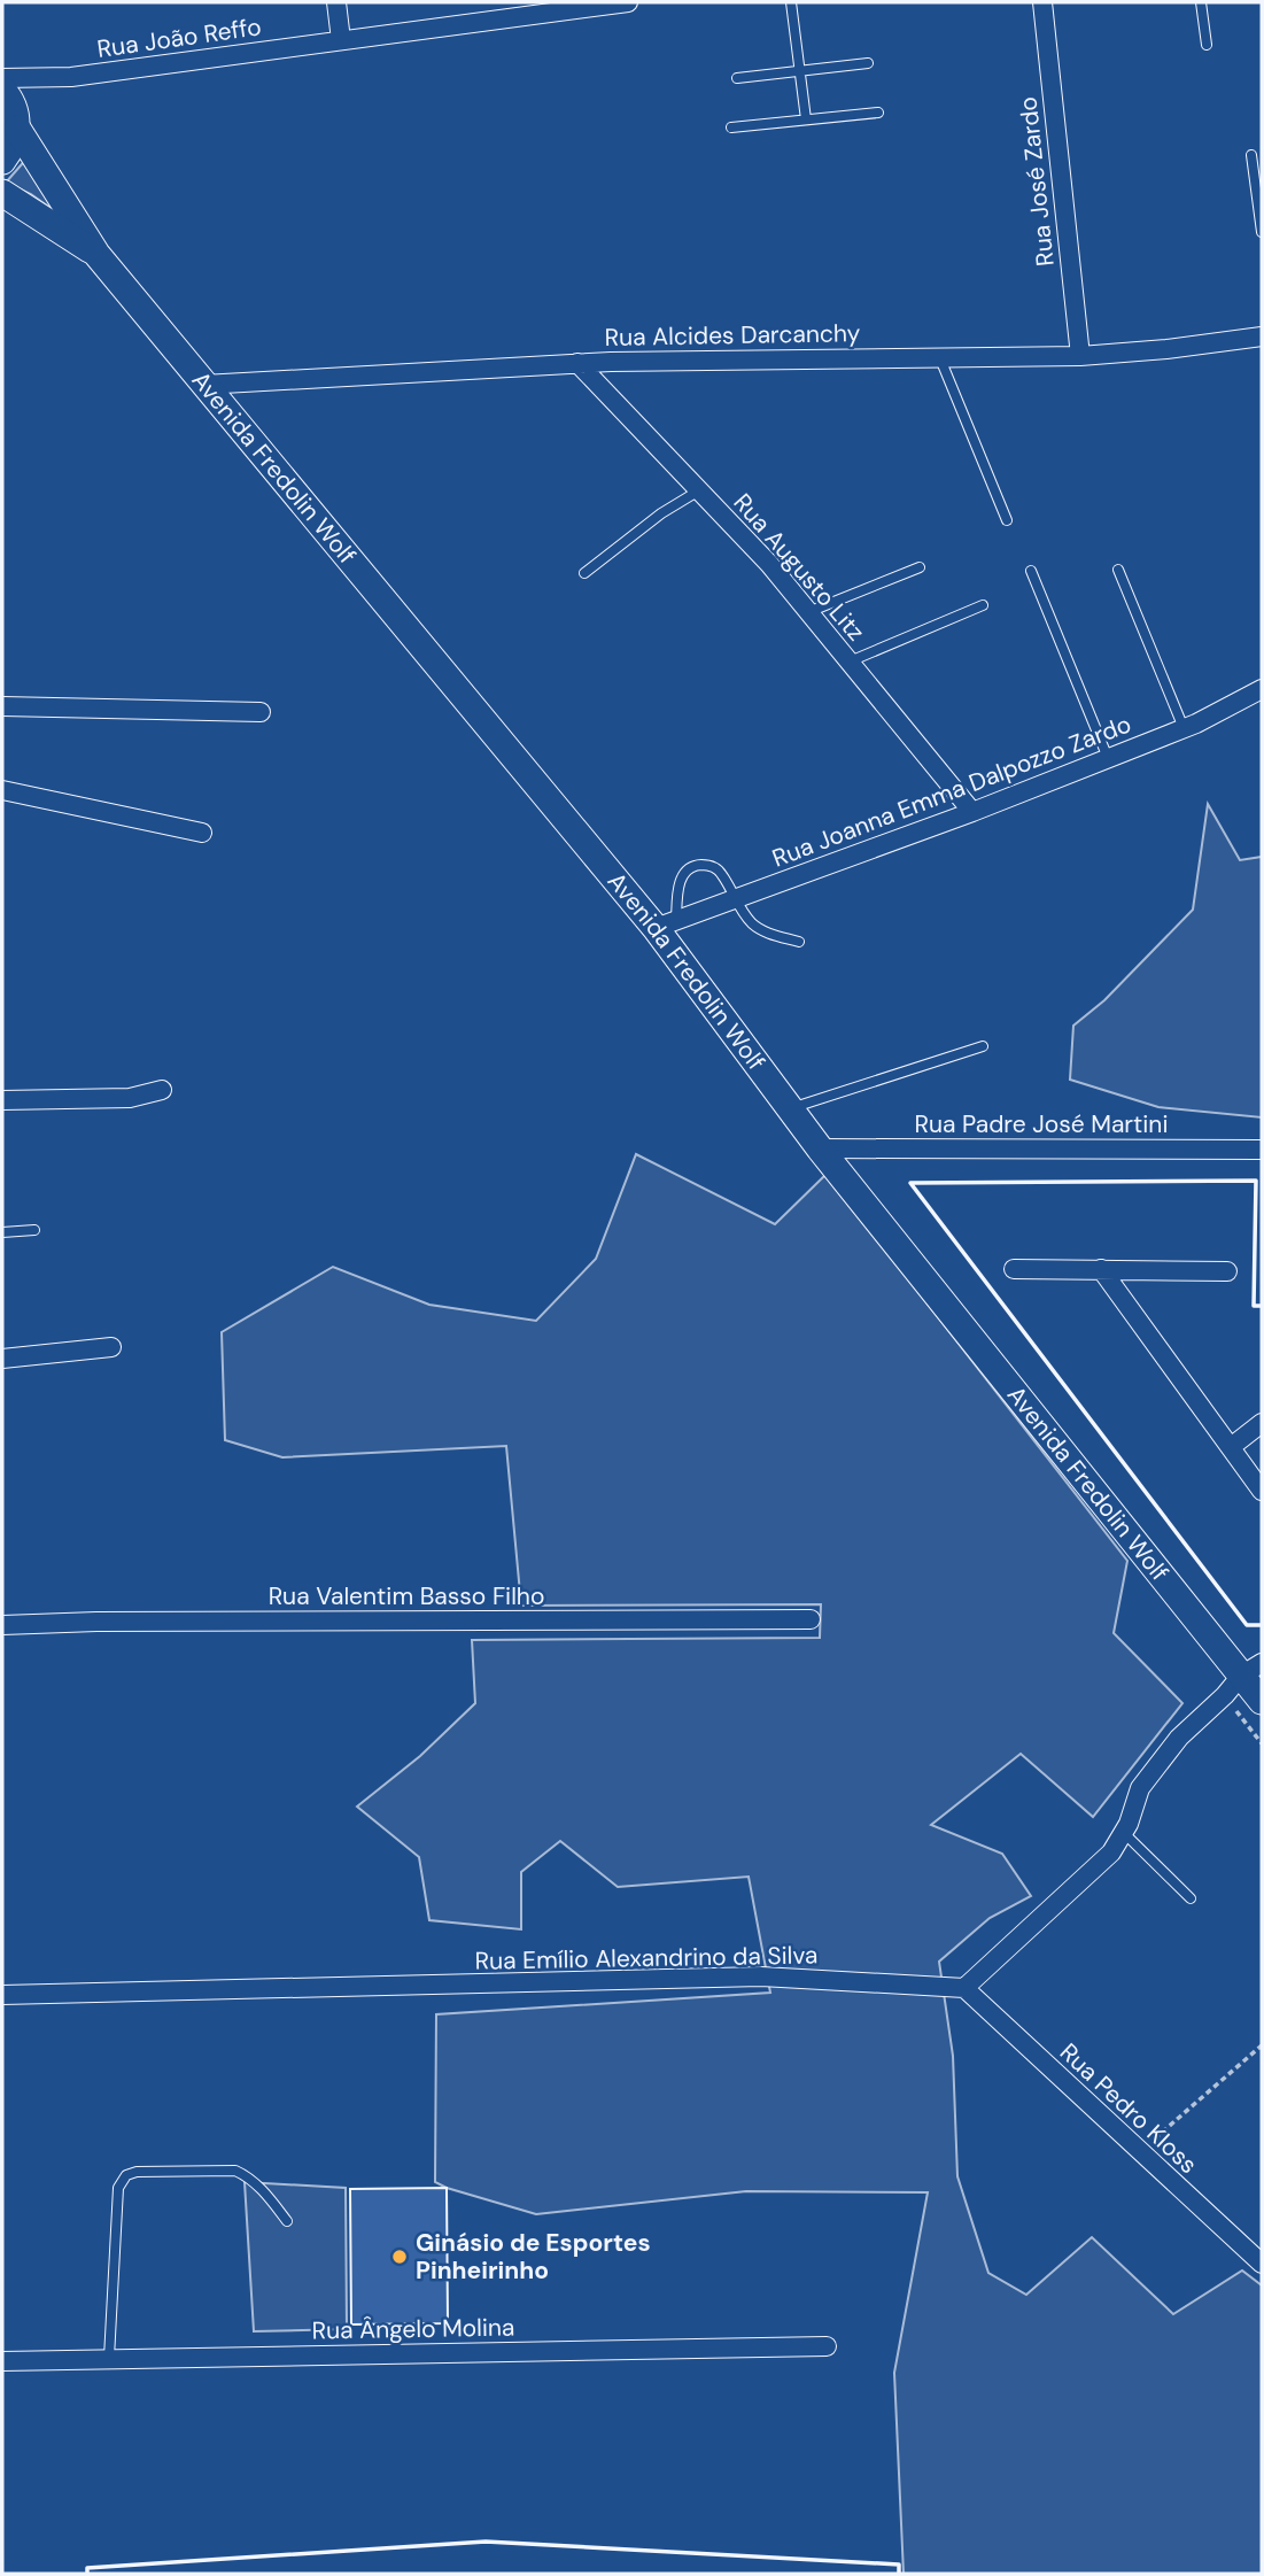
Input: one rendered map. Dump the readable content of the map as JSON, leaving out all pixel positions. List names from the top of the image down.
{
  "streets": {
    "main road": ["Avenida Fredolin Wolf"],
    "street": [
      "Rua João Reffo",
      "Rua José Zardo",
      "Rua Alcides Darcanchy",
      "Rua Augusto Litz",
      "Rua Joanna Emma Dalpozzo Zardo",
      "Rua Padre José Martini",
      "Rua Valentim Basso Filho",
      "Rua Emílio Alexandrino da Silva",
      "Rua Pedro Kloss",
      "Rua Ângelo Molina"
    ]
  },
  "crossings": [
    ["Rua João Reffo", "Avenida Fredolin Wolf"],
    ["Rua José Zardo", "Rua Alcides Darcanchy"],
    ["Rua Alcides Darcanchy", "Avenida Fredolin Wolf"],
    ["Rua Alcides Darcanchy", "Rua Augusto Litz"],
    ["Avenida Fredolin Wolf", "Rua Joanna Emma Dalpozzo Zardo"],
    ["Avenida Fredolin Wolf", "Rua Padre José Martini"],
    ["Rua Augusto Litz", "Rua Joanna Emma Dalpozzo Zardo"],
    ["Rua Emílio Alexandrino da Silva", "Rua Pedro Kloss"]
  ],
  "places": ["Ginásio de Esportes Pinheirinho"]
}
